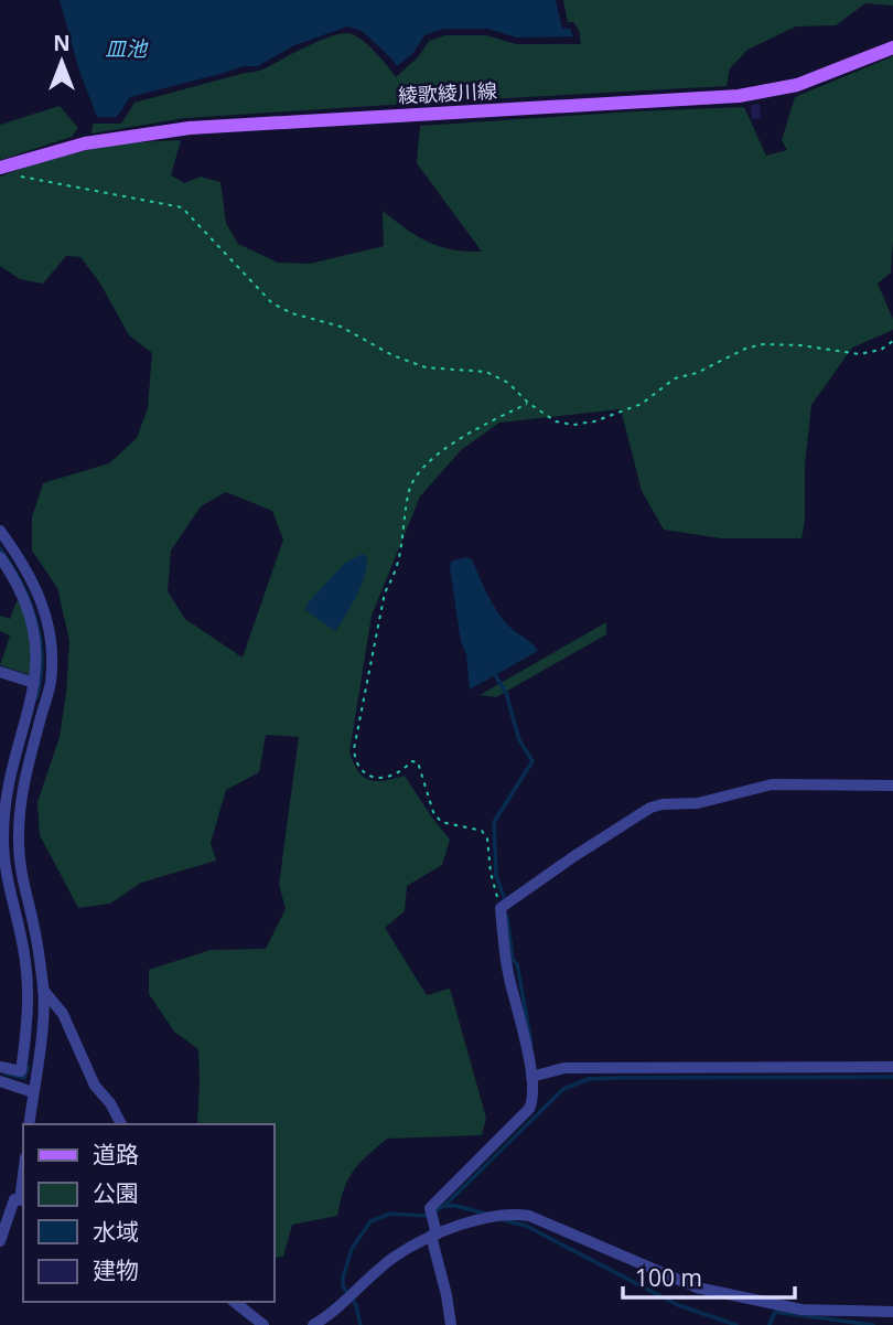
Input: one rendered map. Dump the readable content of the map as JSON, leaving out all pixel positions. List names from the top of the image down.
{
  "streets": {
    "main road": ["綾歌綾川線"]
  },
  "water": ["皿池"],
  "legend": [
    "道路",
    "公園",
    "水域",
    "建物"
  ],
  "scale_bar": "100 m",
  "north": "top"
}
